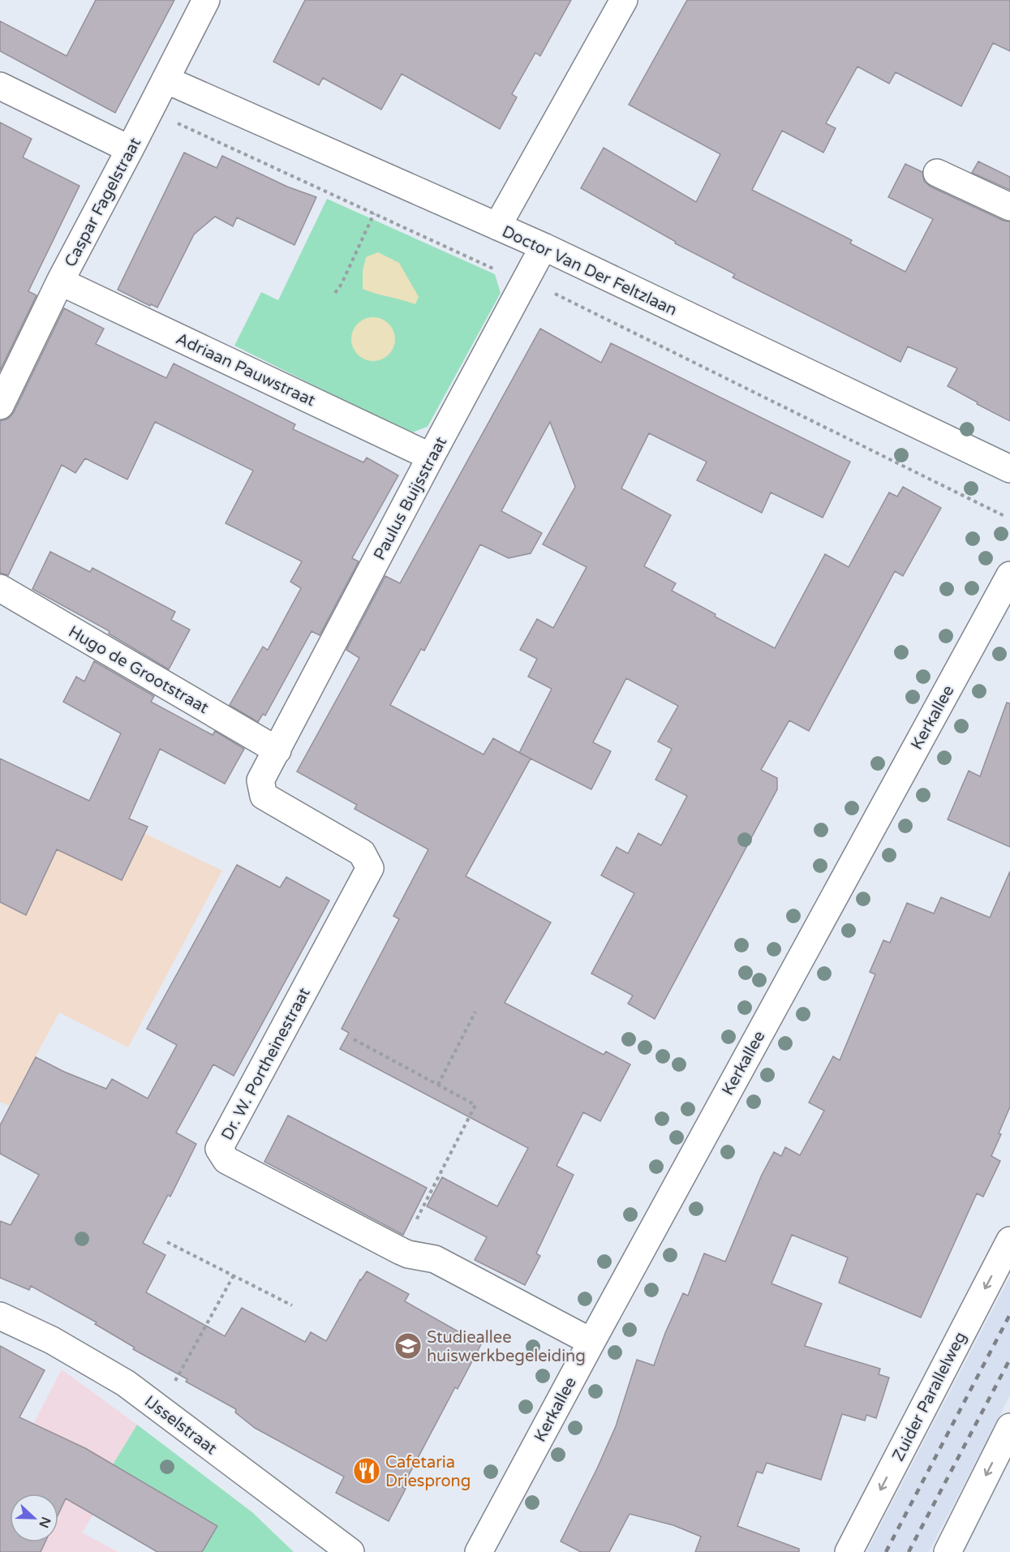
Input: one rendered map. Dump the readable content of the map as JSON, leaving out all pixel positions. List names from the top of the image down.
{
  "streets": {
    "street": [
      "Caspar Fagelstraat",
      "Doctor Van Der Feltzlaan",
      "Adriaan Pauwstraat",
      "Paulus Buijsstraat",
      "Hugo de Grootstraat",
      "Kerkallee",
      "Dr. W. Portheinestraat",
      "Zuider Parallelweg",
      "IJsselstraat"
    ]
  },
  "crossings": [
    ["Caspar Fagelstraat", "Doctor Van Der Feltzlaan"],
    ["Caspar Fagelstraat", "Adriaan Pauwstraat"],
    ["Doctor Van Der Feltzlaan", "Paulus Buijsstraat"],
    ["Adriaan Pauwstraat", "Paulus Buijsstraat"],
    ["Paulus Buijsstraat", "Hugo de Grootstraat"],
    ["Paulus Buijsstraat", "Dr. W. Portheinestraat"],
    ["Hugo de Grootstraat", "Dr. W. Portheinestraat"],
    ["Kerkallee", "Dr. W. Portheinestraat"]
  ],
  "places": {
    "school or university": ["Studieallee huiswerkbegeleiding"],
    "restaurant": ["Cafetaria Driesprong"]
  },
  "north": "right"
}
